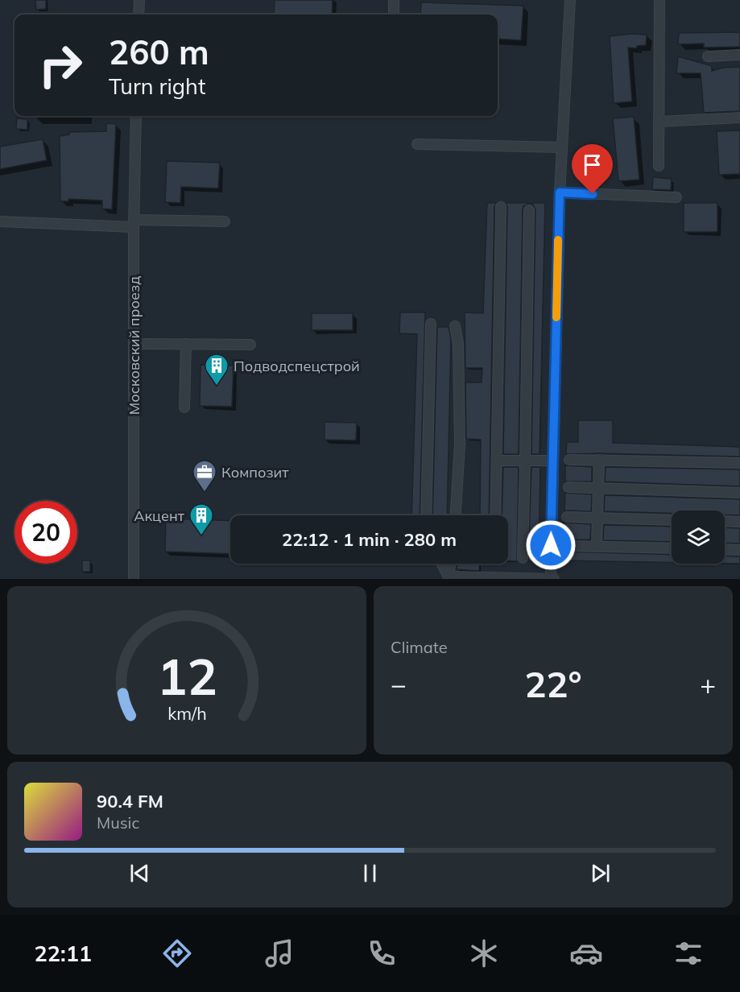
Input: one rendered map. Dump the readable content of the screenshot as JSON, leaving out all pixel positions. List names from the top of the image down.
{
  "streets": {
    "street": ["Московский проезд"]
  },
  "places": {
    "building": ["Подводспецстрой", "Акцент"],
    "office": ["Композит"]
  },
  "page": {
    "turn": ["260 m", "Turn right"],
    "limit": "20",
    "trip": "22:12 · 1 min · 280 m",
    "tile": "Climate",
    "heat": ["−", "22°", "+"],
    "song": ["90.4 FM", "Music"],
    "tabs": "22:11",
    "gauge": ["12", "km/h"]
  }
}
